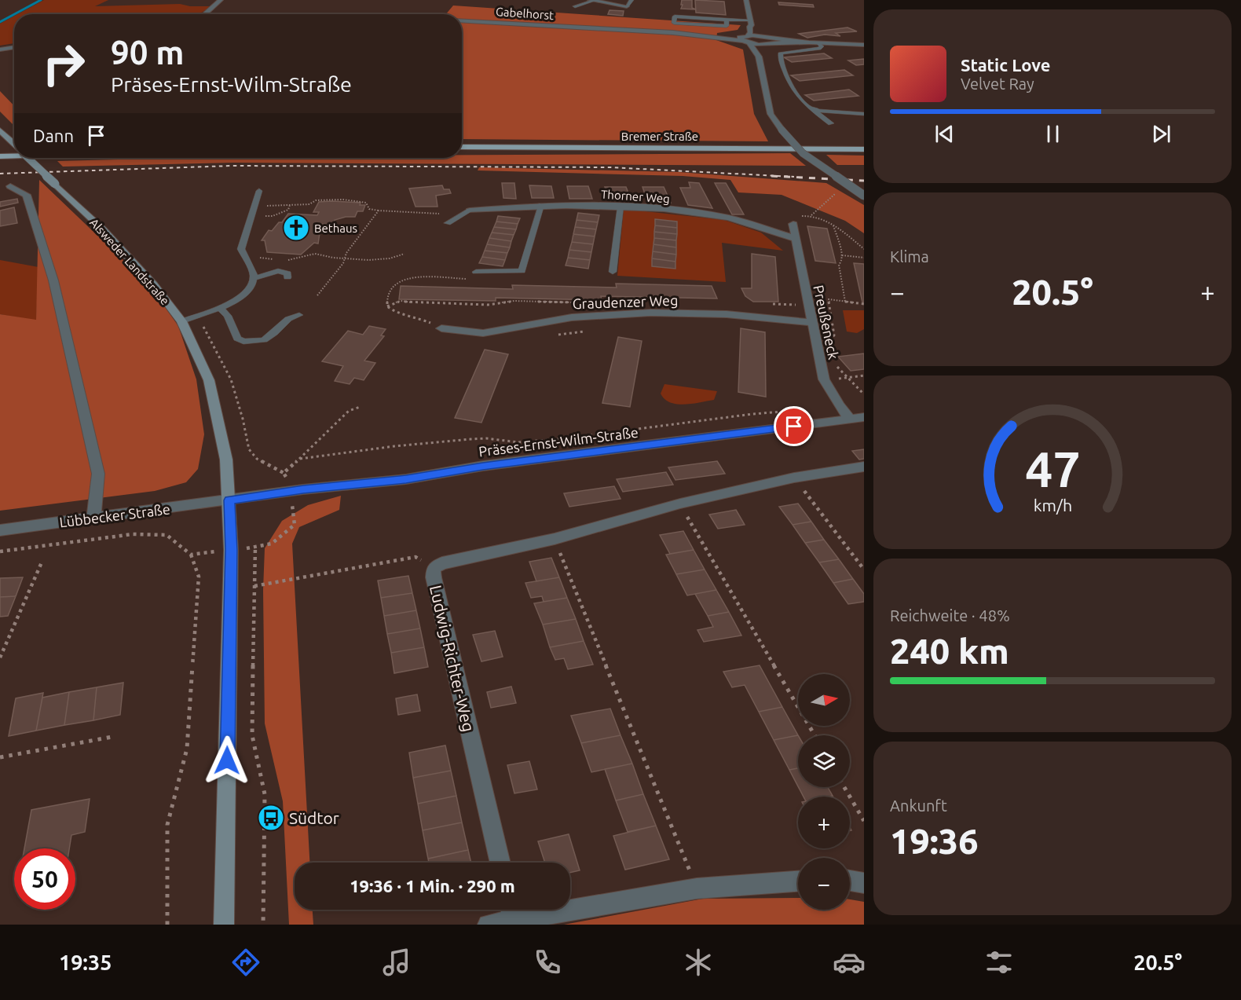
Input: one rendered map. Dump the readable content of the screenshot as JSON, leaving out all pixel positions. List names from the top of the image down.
{
  "streets": {
    "main road": ["Bremer Straße", "Alsweder Landstraße"],
    "street": [
      "Gabelhorst",
      "Thorner Weg",
      "Graudenzer Weg",
      "Preußeneck",
      "Präses-Ernst-Wilm-Straße",
      "Lübbecker Straße",
      "Ludwig-Richter-Weg"
    ]
  },
  "crossings": [
    ["Thorner Weg", "Preußeneck"],
    ["Alsweder Landstraße", "Präses-Ernst-Wilm-Straße"],
    ["Alsweder Landstraße", "Lübbecker Straße"],
    ["Graudenzer Weg", "Preußeneck"],
    ["Preußeneck", "Präses-Ernst-Wilm-Straße"],
    ["Präses-Ernst-Wilm-Straße", "Lübbecker Straße"]
  ],
  "places": {
    "church": ["Bethaus"],
    "bus stop": ["Südtor"]
  },
  "north": "right",
  "page": {
    "turn": ["90 m", "Präses-Ernst-Wilm-Straße"],
    "song": ["Static Love", "Velvet Ray"],
    "then": "Dann",
    "tile": [
      "Klima",
      ["Reichweite · 48%", "240 km"],
      ["Ankunft", "19:36"]
    ],
    "heat": ["−", "20.5°", "+"],
    "map_buttons": ["+", "−"],
    "limit": "50",
    "trip": "19:36 · 1 Min. · 290 m",
    "tabs": ["19:35", "20.5°"],
    "gauge": ["47", "km/h"]
  }
}
